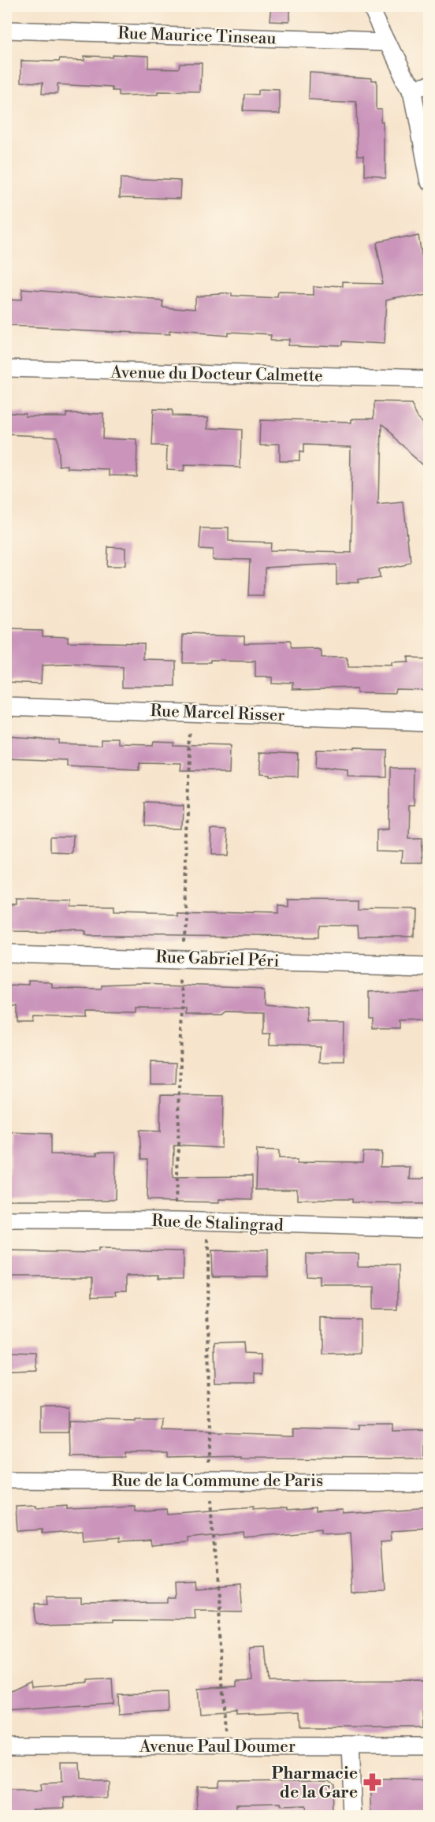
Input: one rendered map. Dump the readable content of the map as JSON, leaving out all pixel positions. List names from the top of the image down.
{
  "streets": {
    "street": [
      "Rue Maurice Tinseau",
      "Avenue du Docteur Calmette",
      "Rue Marcel Risser",
      "Rue Gabriel Péri",
      "Rue de Stalingrad",
      "Rue de la Commune de Paris",
      "Avenue Paul Doumer"
    ]
  },
  "places": {
    "pharmacy": ["Pharmacie de la Gare"]
  }
}
